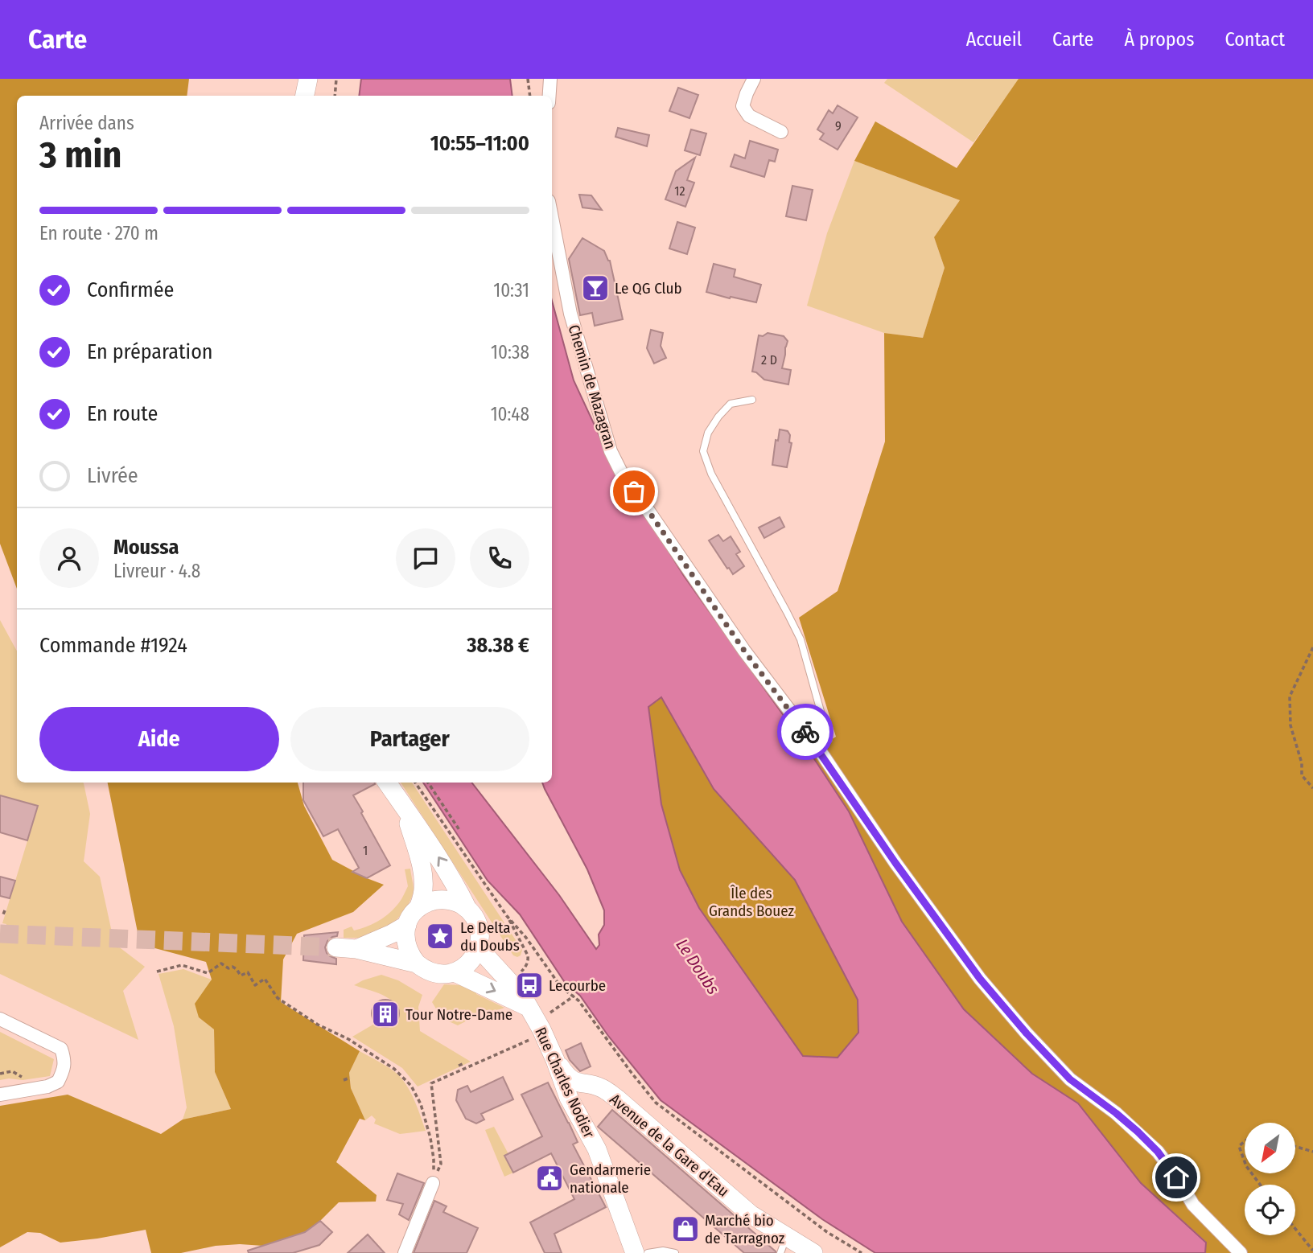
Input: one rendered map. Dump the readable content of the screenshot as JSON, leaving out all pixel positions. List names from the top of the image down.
{
  "streets": {
    "main road": ["Rue Charles Nodier", "Avenue de la Gare d'Eau"],
    "street": ["Chemin de Mazagran"]
  },
  "crossings": [
    ["Rue Charles Nodier", "Avenue de la Gare d'Eau"]
  ],
  "water": ["Le Doubs"],
  "parks": ["Île des Grands Bouez"],
  "places": {
    "bar": ["Le QG Club"],
    "place": ["Le Delta du Doubs"],
    "bus stop": ["Lecourbe"],
    "building": ["Tour Notre-Dame"],
    "public building": ["Gendarmerie nationale"],
    "shop": ["Marché bio de Tarragnoz"]
  },
  "house_numbers": [
    "9",
    "12",
    "2 D",
    "1"
  ],
  "north": "bottom left",
  "page": {
    "header": "Carte",
    "nav": [
      "Accueil",
      "Carte",
      "À propos",
      "Contact"
    ],
    "heading": ["3 min", "Arrivée dans", "10:55–11:00"],
    "panel": [
      "Moussa",
      "Livreur · 4.8",
      "Commande #1924",
      "38.38 €"
    ],
    "bar": "En route · 270 m",
    "list": [
      ["Confirmée", "10:31"],
      ["En préparation", "10:38"],
      ["En route", "10:48"],
      "Livrée"
    ],
    "buttons": ["Aide", "Partager"]
  }
}
